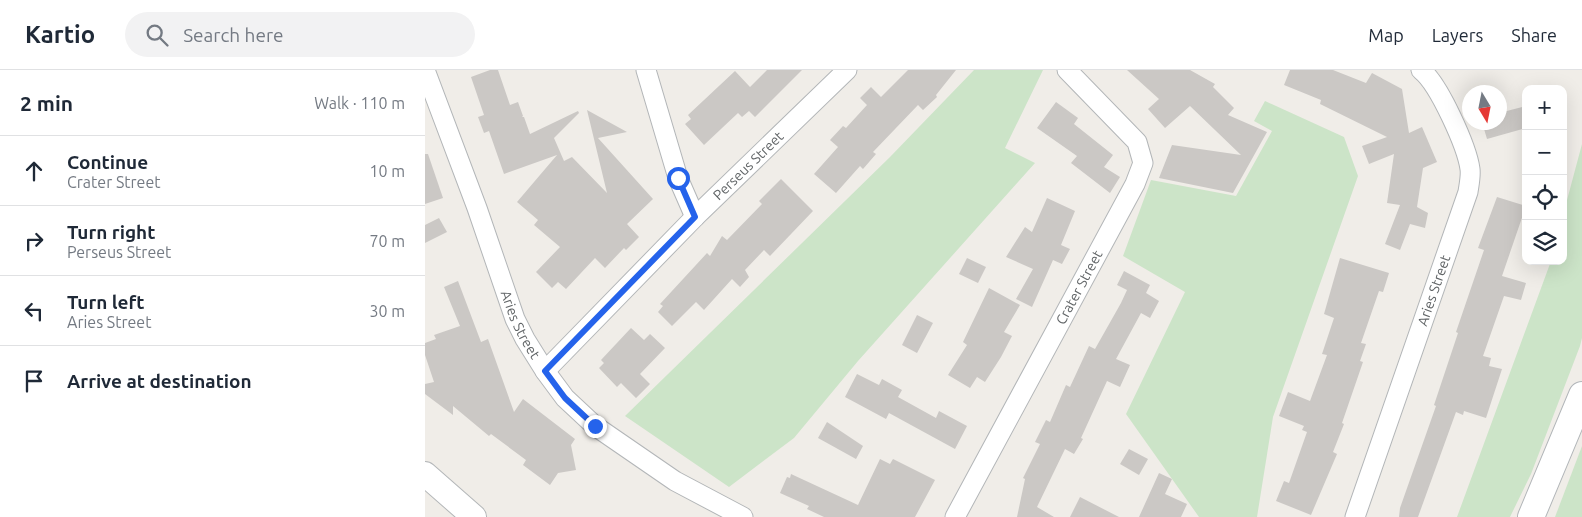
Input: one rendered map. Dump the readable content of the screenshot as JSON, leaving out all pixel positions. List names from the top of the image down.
{
  "streets": {
    "street": ["Perseus Street", "Crater Street", "Aries Street"]
  },
  "crossings": [
    ["Perseus Street", "Aries Street"]
  ],
  "north": "bottom",
  "page": {
    "header": "Kartio",
    "search": "Search here",
    "nav": ["Map", "Layers", "Share"],
    "heading": ["2 min", "Walk · 110 m"],
    "map_buttons": ["+", "−"],
    "list": [
      ["Continue", "Crater Street", "10 m"],
      ["Turn right", "Perseus Street", "70 m"],
      ["Turn left", "Aries Street", "30 m"],
      "Arrive at destination"
    ]
  }
}
